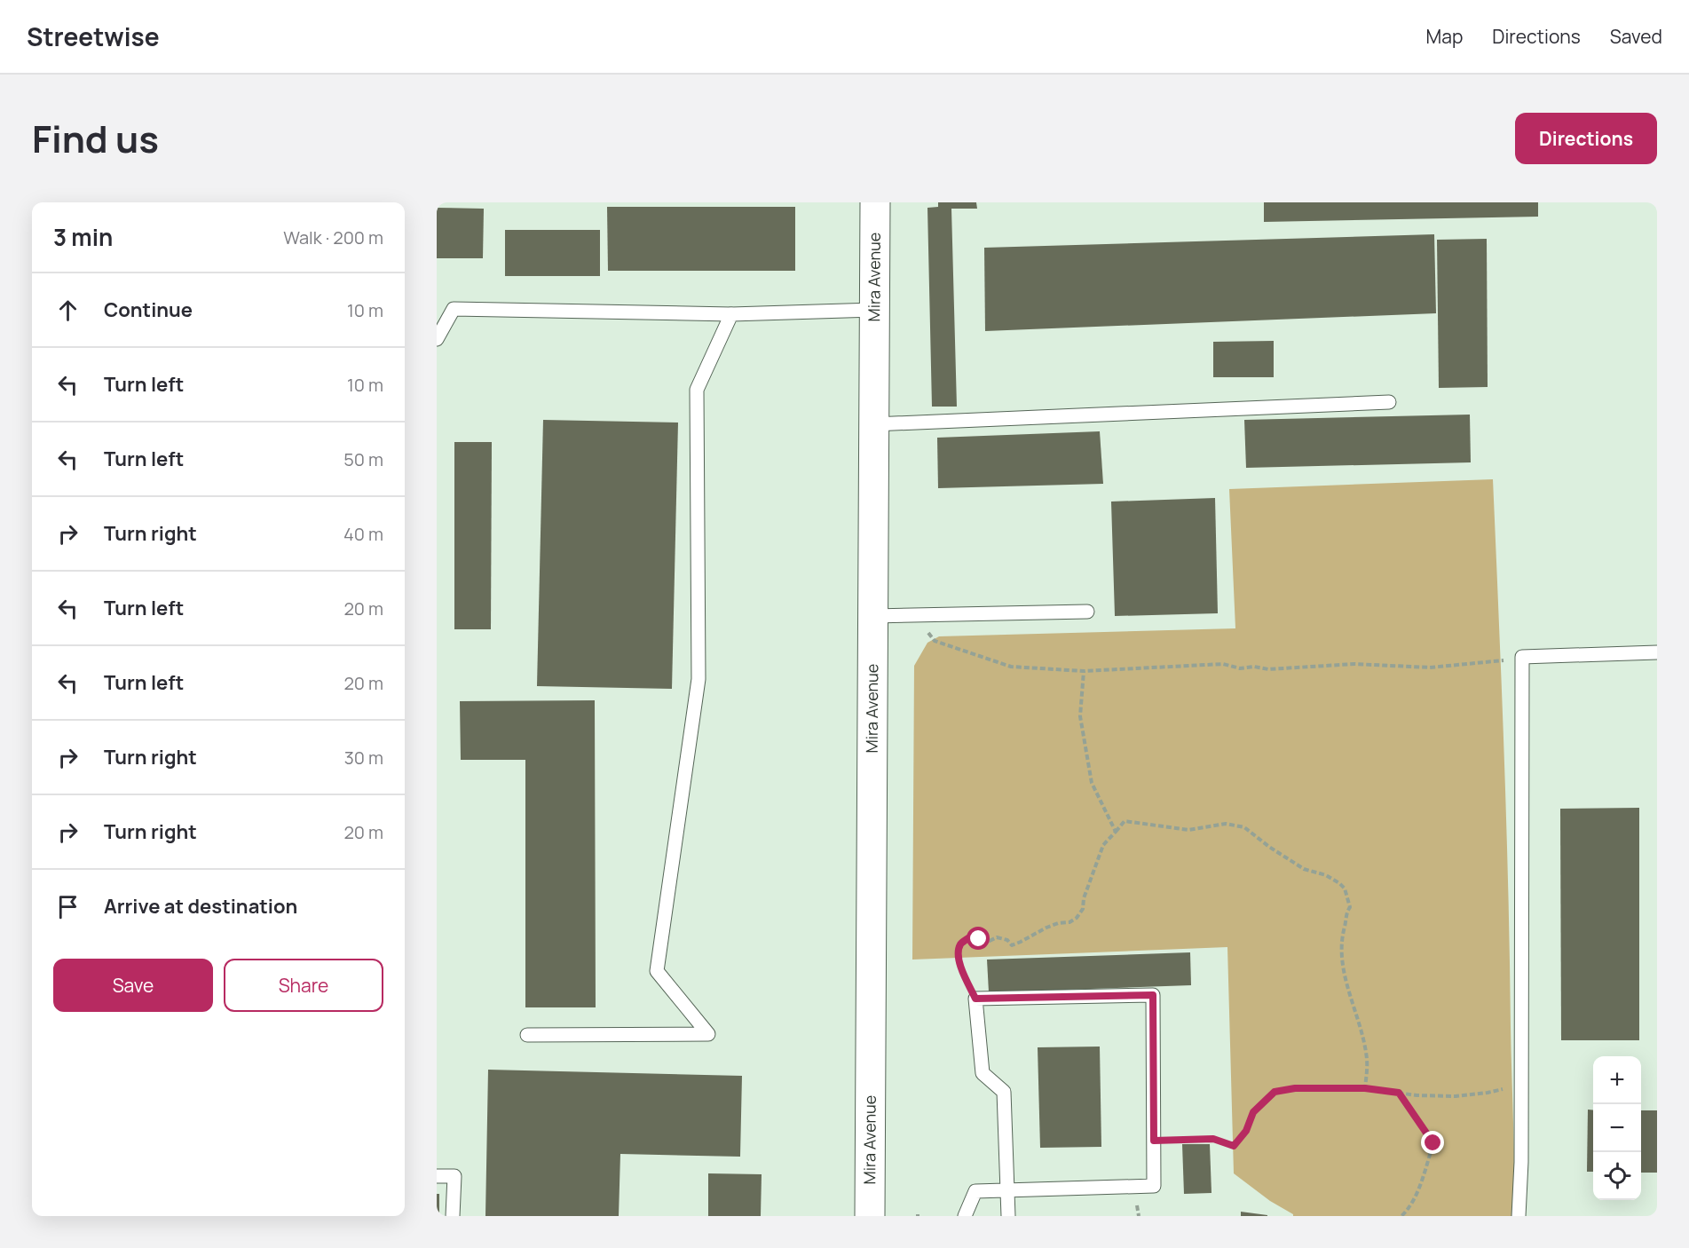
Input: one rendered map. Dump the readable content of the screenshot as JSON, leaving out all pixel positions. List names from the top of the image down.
{
  "streets": {
    "main road": ["Mira Avenue"]
  },
  "page": {
    "header": "Streetwise",
    "nav": ["Map", "Directions", "Saved"],
    "title": "Find us",
    "buttons": [
      "Directions",
      ["Save", "Share"]
    ],
    "heading": ["3 min", "Walk · 200 m"],
    "list": [
      ["Continue", "10 m"],
      ["Turn left", "10 m"],
      ["Turn left", "50 m"],
      ["Turn right", "40 m"],
      ["Turn left", "20 m"],
      ["Turn left", "20 m"],
      ["Turn right", "30 m"],
      ["Turn right", "20 m"],
      "Arrive at destination"
    ],
    "map_buttons": ["+", "−"]
  }
}
